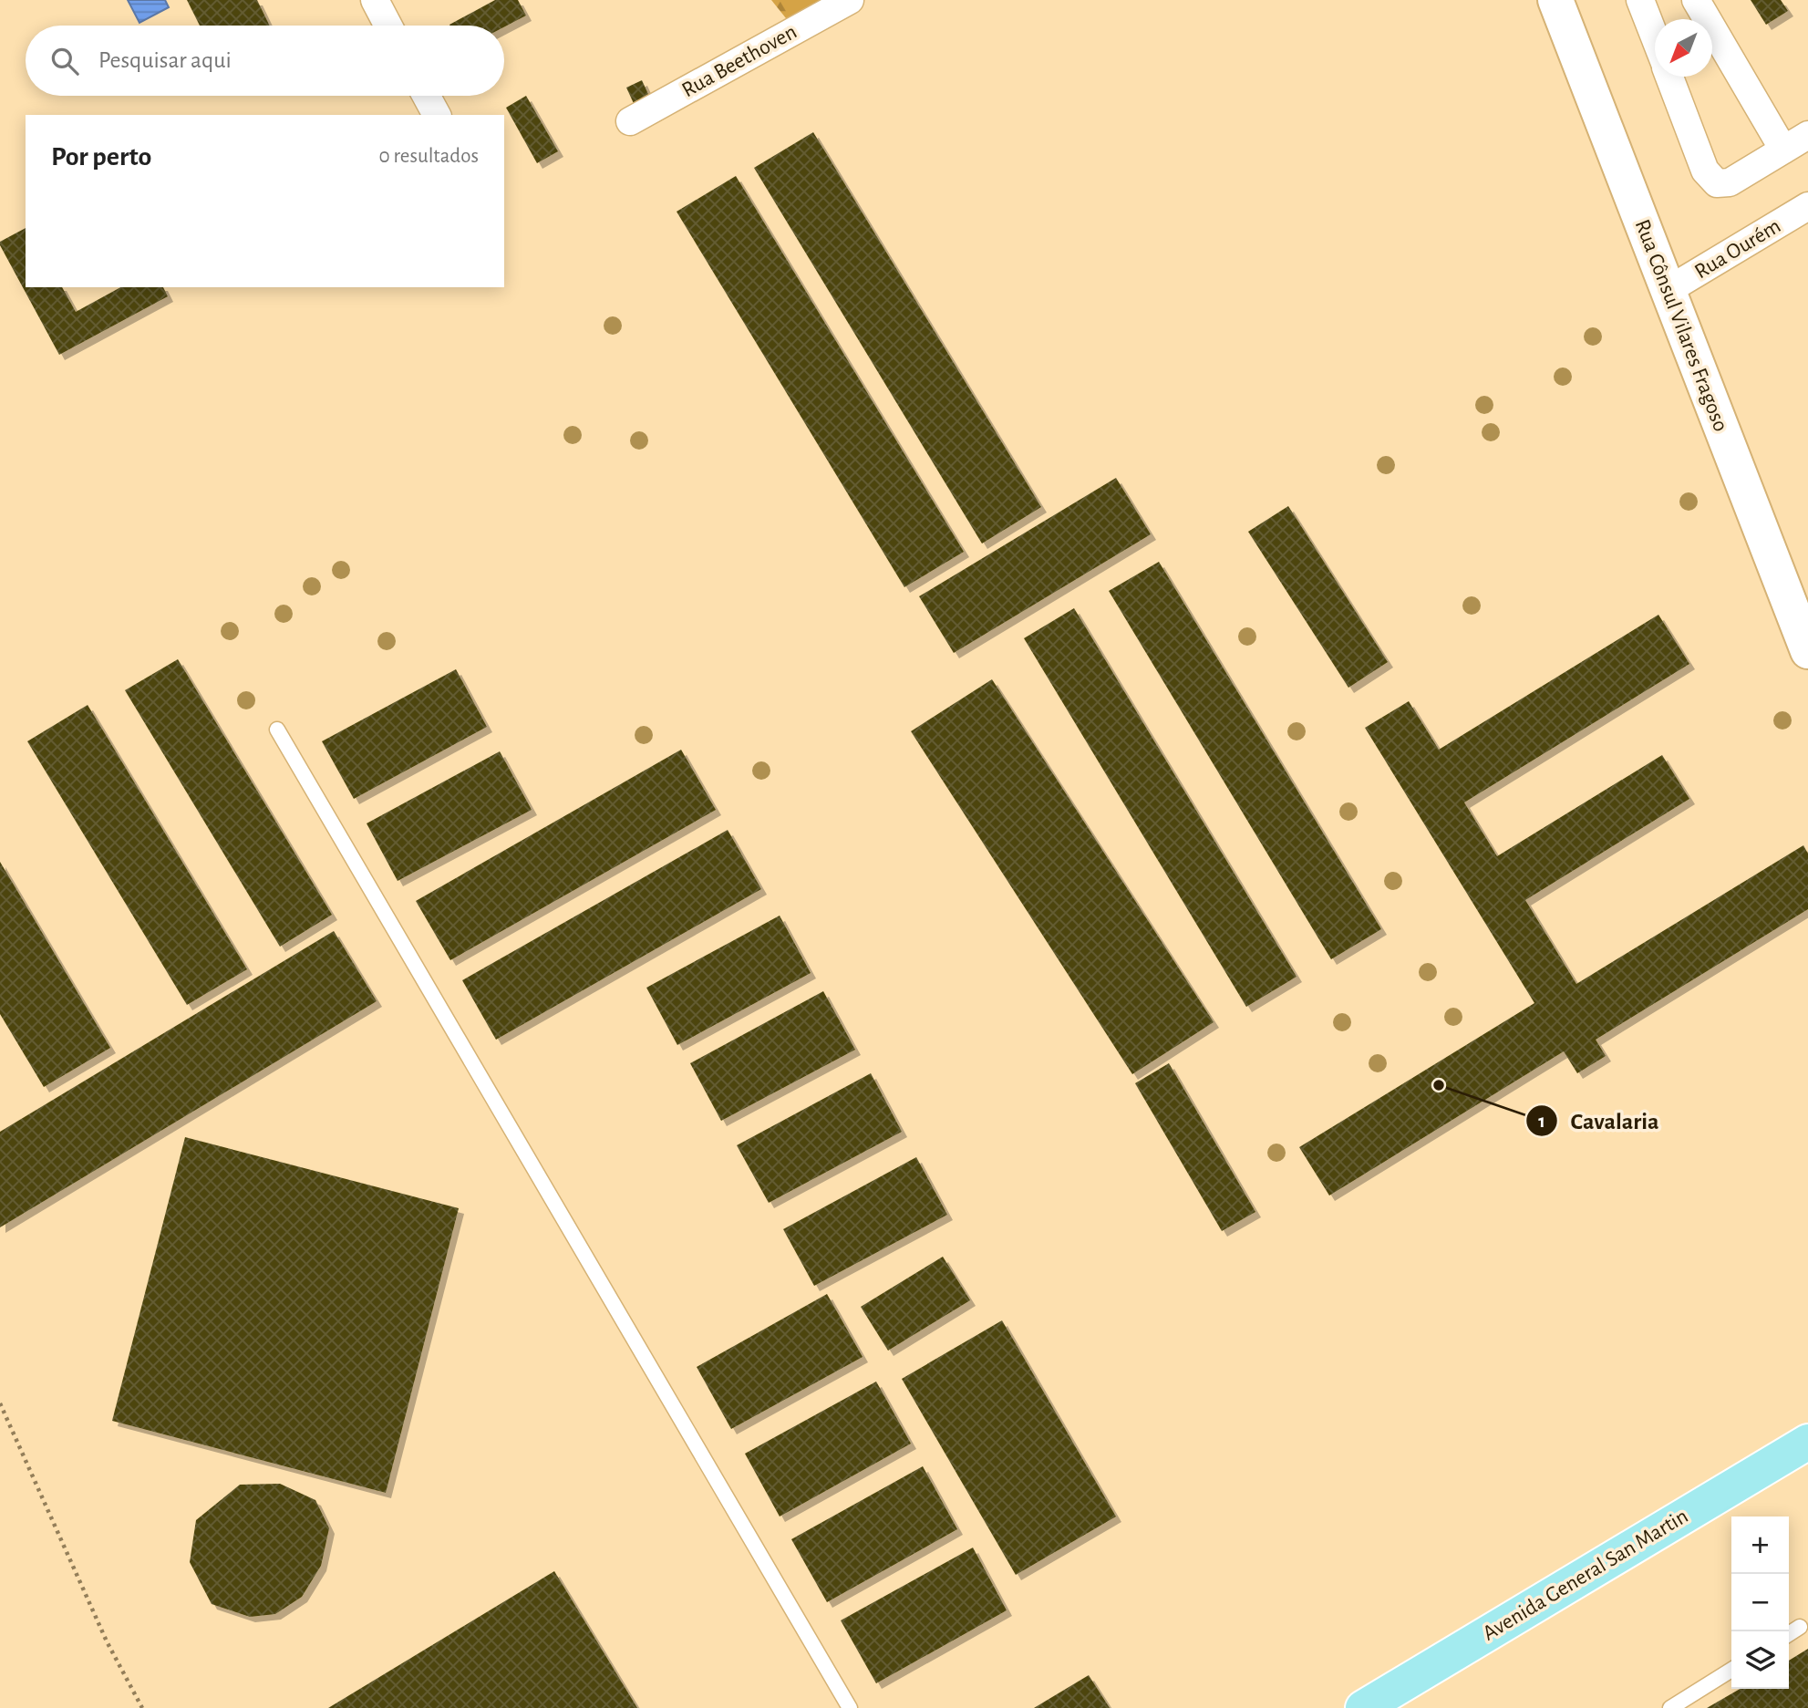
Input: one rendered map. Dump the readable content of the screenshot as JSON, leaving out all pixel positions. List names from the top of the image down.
{
  "streets": {
    "main road": ["Avenida General San Martin"],
    "street": ["Rua Beethoven", "Rua Ourém", "Rua Cônsul Vilares Fragoso"]
  },
  "crossings": [
    ["Rua Ourém", "Rua Cônsul Vilares Fragoso"]
  ],
  "places": ["Cavalaria"],
  "north": "bottom left",
  "page": {
    "search": "Pesquisar aqui",
    "heading": ["Por perto", "0 resultados"],
    "map_buttons": ["+", "−"]
  }
}
